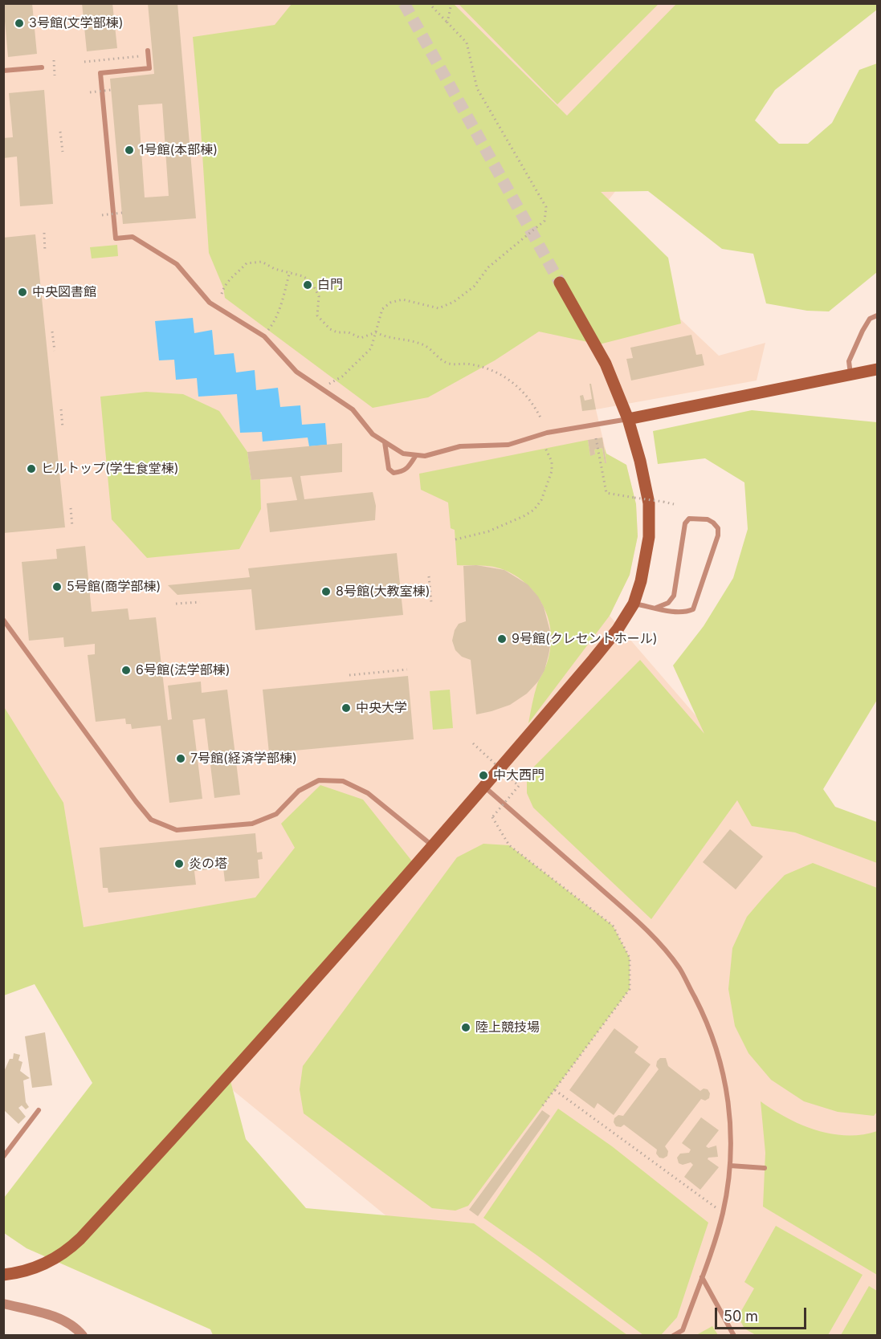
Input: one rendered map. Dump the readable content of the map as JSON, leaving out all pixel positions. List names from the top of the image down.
{
  "places": [
    "3号館(文学部棟)",
    "1号館(本部棟)",
    "白門",
    "中央図書館",
    "ヒルトップ(学生食堂棟)",
    "5号館(商学部棟)",
    "8号館(大教室棟)",
    "9号館(クレセントホール)",
    "6号館(法学部棟)",
    "中央大学",
    "7号館(経済学部棟)",
    "中大西門",
    "炎の塔",
    "陸上競技場"
  ],
  "scale_bar": "50 m"
}
